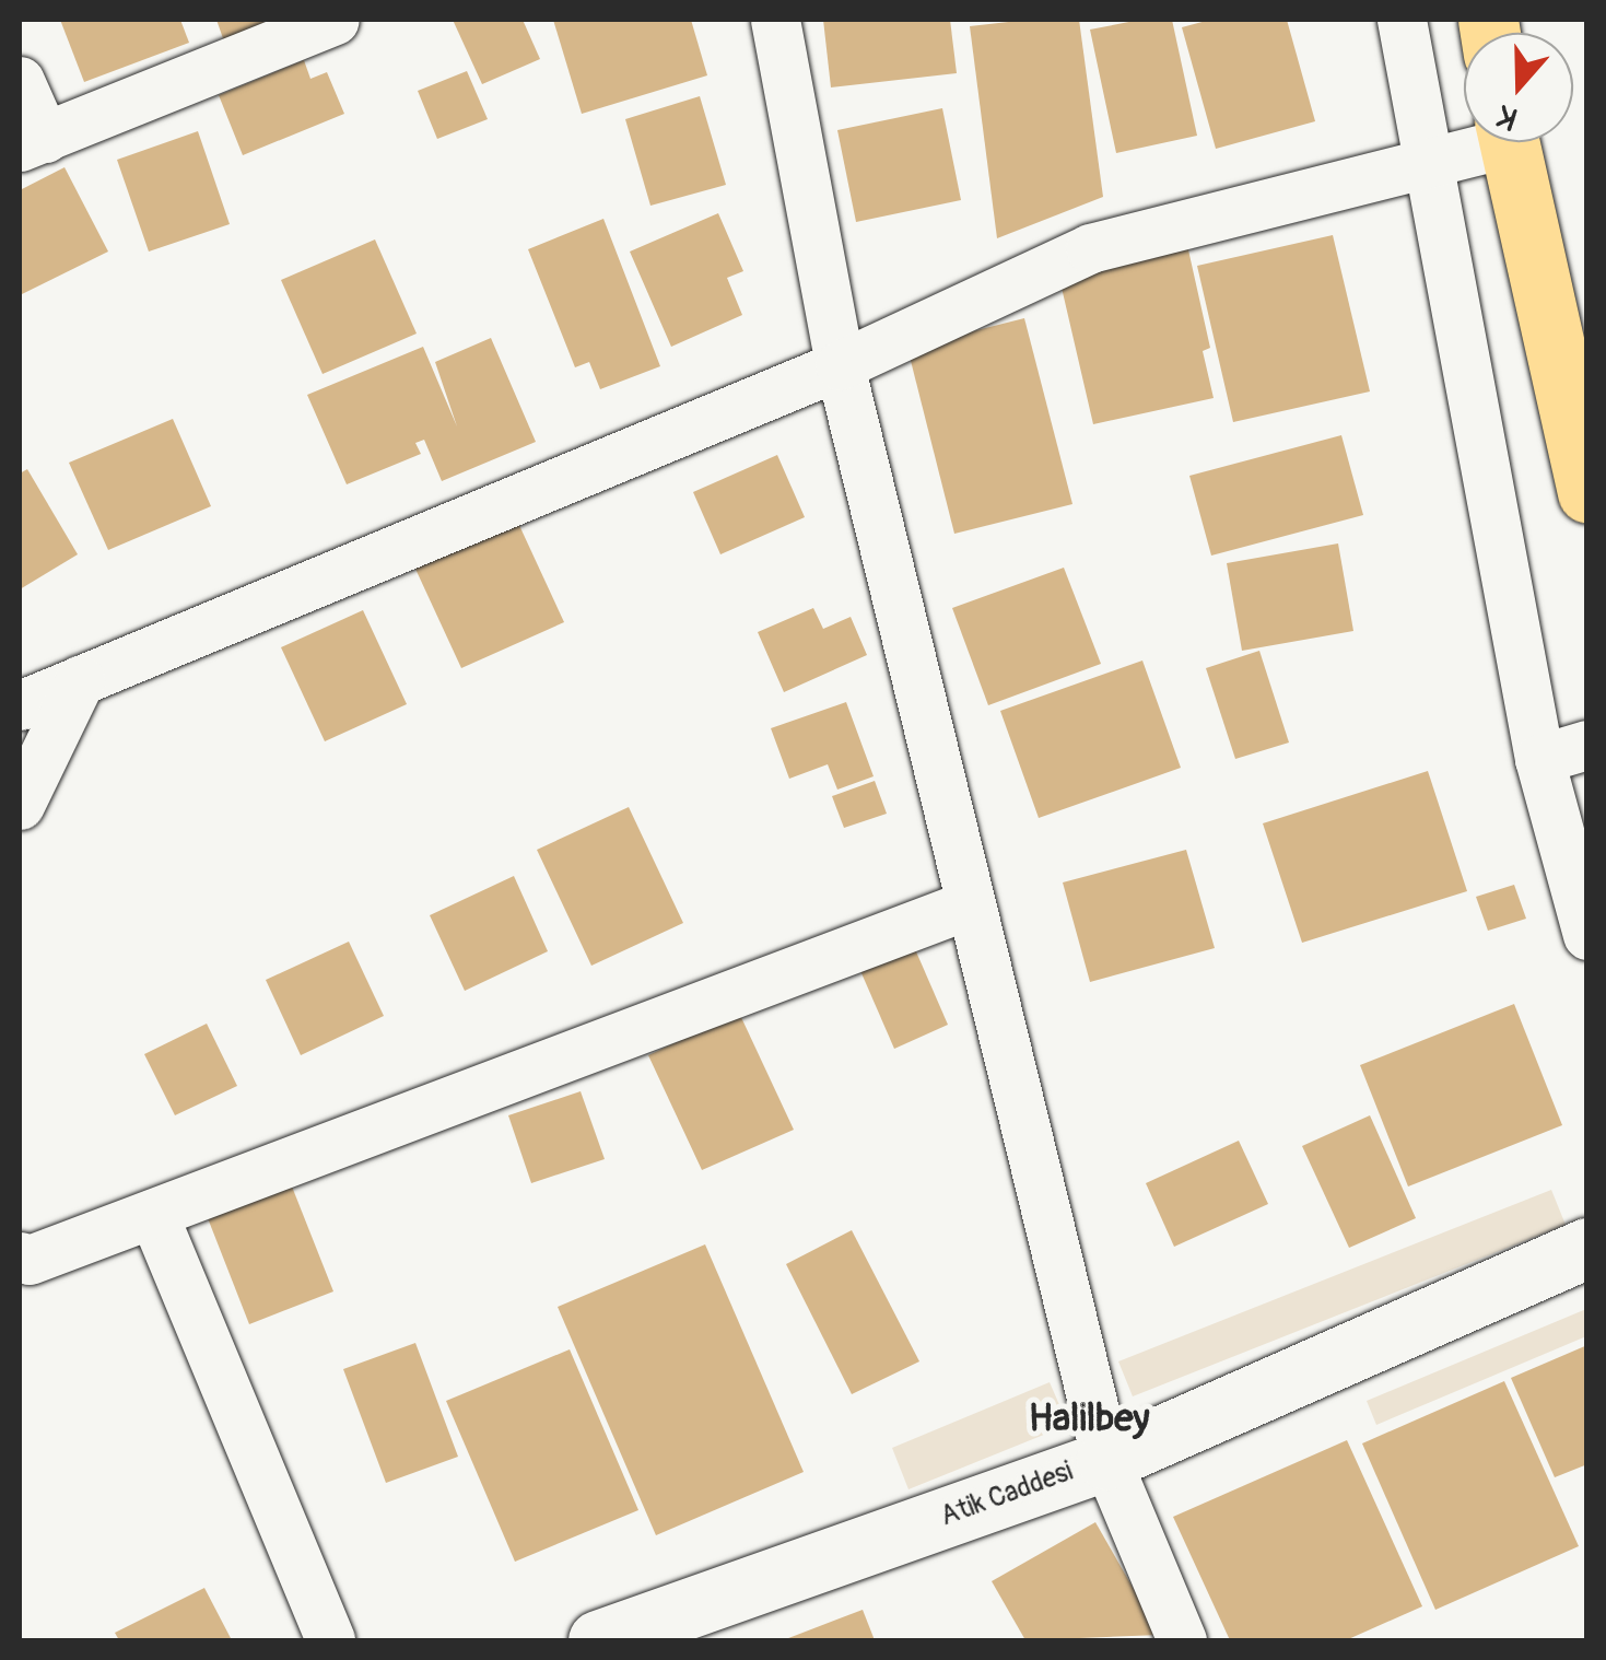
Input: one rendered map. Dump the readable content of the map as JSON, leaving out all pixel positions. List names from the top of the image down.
{
  "streets": {
    "street": ["Atik Caddesi"]
  },
  "districts": ["Halilbey"],
  "north": "bottom"
}
